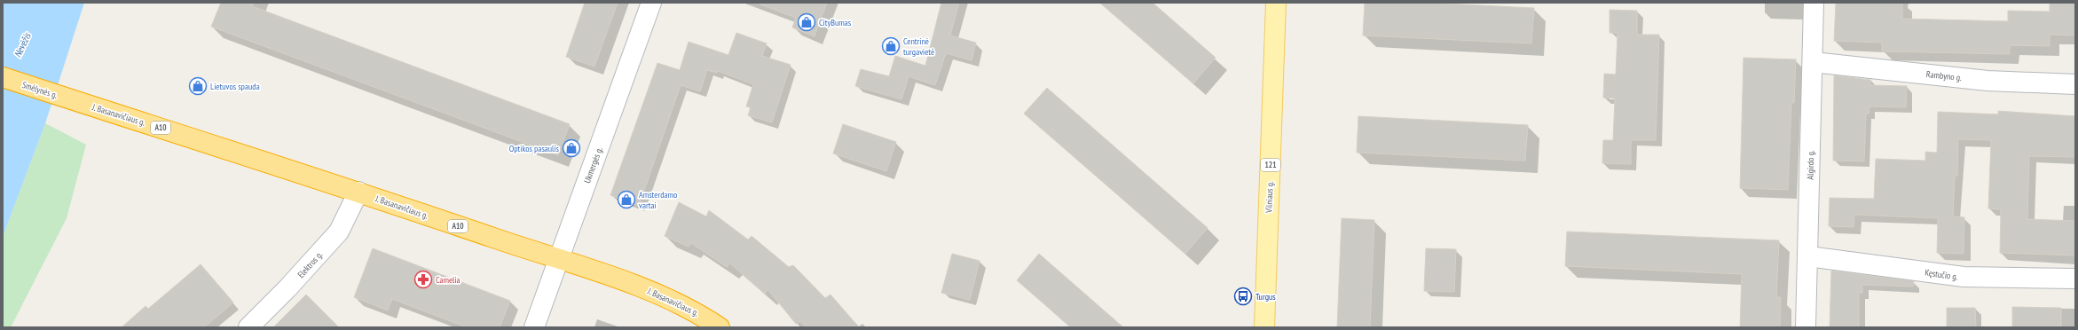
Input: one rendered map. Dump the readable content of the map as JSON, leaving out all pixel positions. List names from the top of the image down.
{
  "streets": {
    "highway": ["Smėlynės g.", "J. Basanavičiaus g.", "A10"],
    "main road": ["121", "Vilniaus g."],
    "street": [
      "Rambyno g.",
      "Ukmergės g.",
      "Algirdo g.",
      "Elektros g.",
      "Kęstučio g."
    ]
  },
  "crossings": [
    ["Rambyno g.", "Algirdo g."],
    ["Smėlynės g.", "J. Basanavičiaus g."],
    ["J. Basanavičiaus g.", "Ukmergės g."],
    ["J. Basanavičiaus g.", "Elektros g."],
    ["Algirdo g.", "Kęstučio g."]
  ],
  "water": ["Nevėžis"],
  "places": {
    "shop": [
      "CityBumas",
      "Centrinė turgavietė",
      "Lietuvos spauda",
      "Optikos pasaulis",
      "Amsterdamo vartai"
    ],
    "pharmacy": ["Camelia"],
    "bus stop": ["Turgus"]
  }
}
